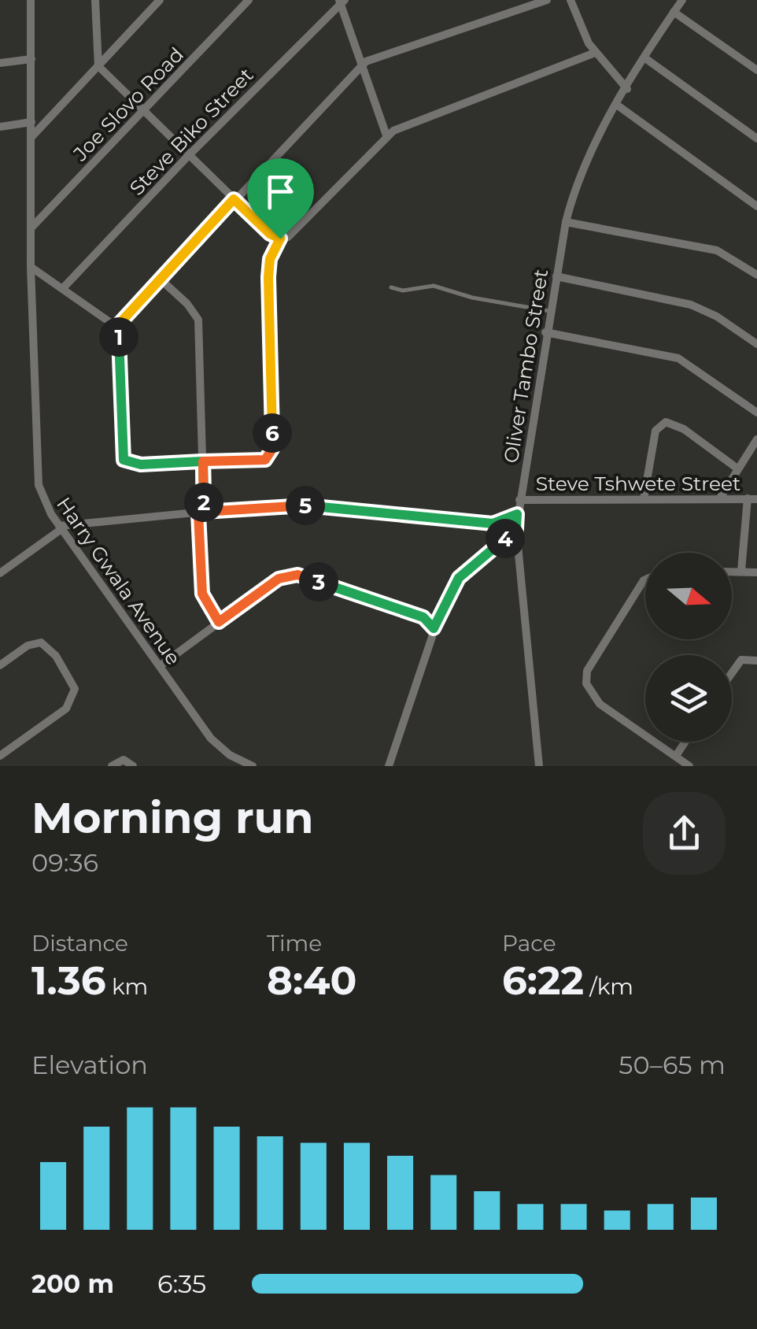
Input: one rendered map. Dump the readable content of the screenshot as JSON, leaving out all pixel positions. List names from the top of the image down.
{
  "streets": {
    "street": [
      "Joe Slovo Road",
      "Steve Biko Street",
      "Oliver Tambo Street",
      "Steve Tshwete Street",
      "Harry Gwala Avenue"
    ]
  },
  "crossings": [
    ["Joe Slovo Road", "Harry Gwala Avenue"],
    ["Oliver Tambo Street", "Steve Tshwete Street"]
  ],
  "north": "right",
  "page": {
    "pins": [
      "1",
      "6",
      "2",
      "5",
      "4",
      "3"
    ],
    "heading": ["Morning run", "09:36"],
    "stats": [
      ["Distance", "1.36 km"],
      ["Time", "8:40"],
      ["Pace", "6:22 /km"]
    ],
    "chart": ["Elevation", "50–65 m"],
    "list": [
      {
        "name": "200 m",
        "note": "6:35"
      }
    ]
  }
}
